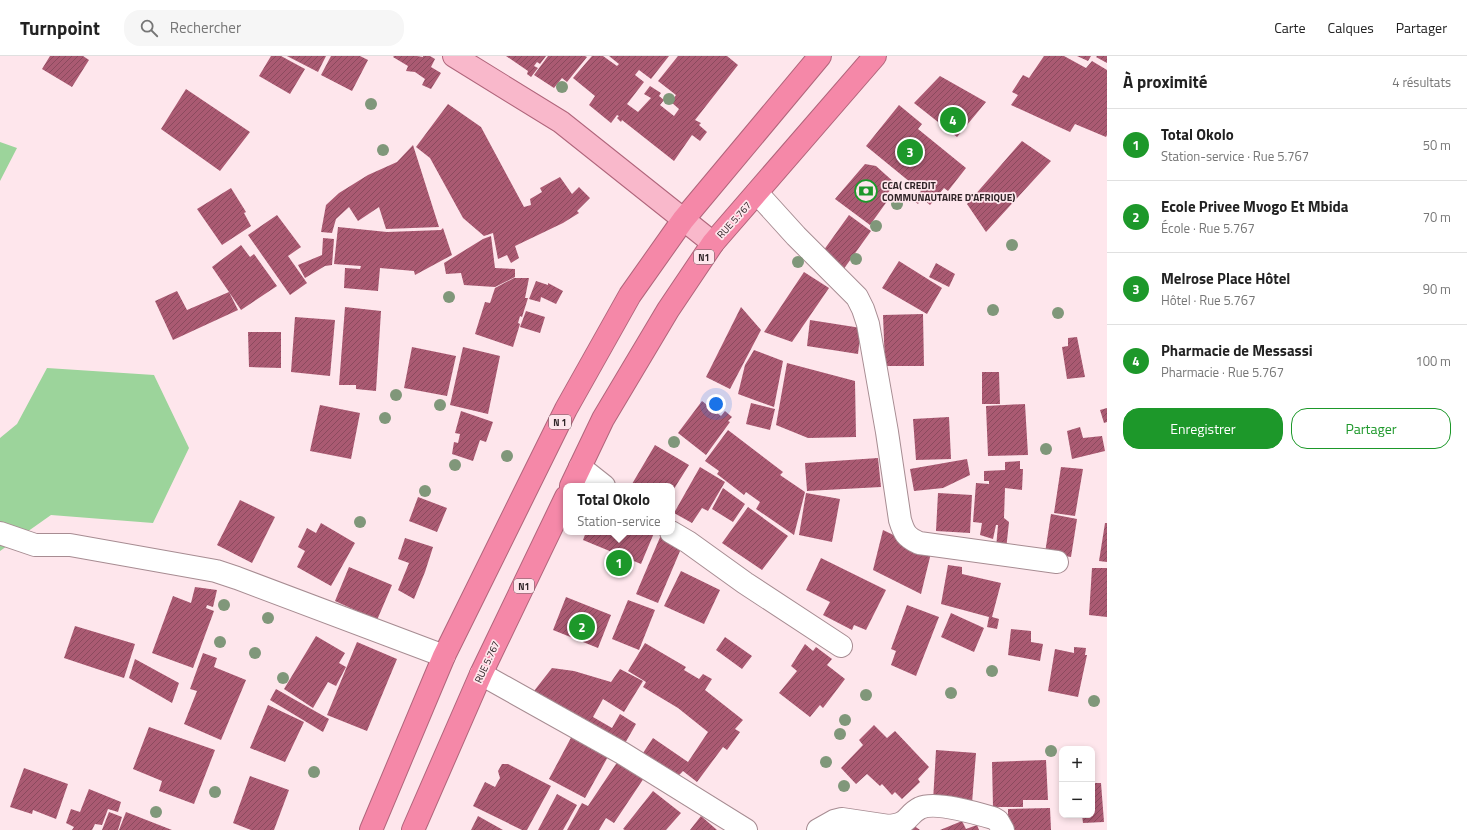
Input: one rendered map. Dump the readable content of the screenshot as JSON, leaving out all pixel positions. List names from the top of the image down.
{
  "streets": {
    "highway": ["RUE 5.767", "N1", "N 1"]
  },
  "places": {
    "bank": ["CCA( CREDIT COMMUNAUTAIRE D'AFRIQUE)"]
  },
  "page": {
    "header": "Turnpoint",
    "search": "Rechercher",
    "nav": ["Carte", "Calques", "Partager"],
    "heading": ["À proximité", "4 résultats"],
    "pins": [
      "4",
      "3",
      "1",
      "2"
    ],
    "list": [
      {
        "mark": "1",
        "name": "Total Okolo",
        "note": "Station-service · Rue 5.767",
        "value": "50 m"
      },
      {
        "mark": "2",
        "name": "Ecole Privee Mvogo Et Mbida",
        "note": "École · Rue 5.767",
        "value": "70 m"
      },
      {
        "mark": "3",
        "name": "Melrose Place Hôtel",
        "note": "Hôtel · Rue 5.767",
        "value": "90 m"
      },
      {
        "mark": "4",
        "name": "Pharmacie de Messassi",
        "note": "Pharmacie · Rue 5.767",
        "value": "100 m"
      }
    ],
    "buttons": ["Enregistrer", "Partager"],
    "popup": ["Total Okolo", "Station-service"],
    "map_buttons": ["+", "−"]
  }
}
